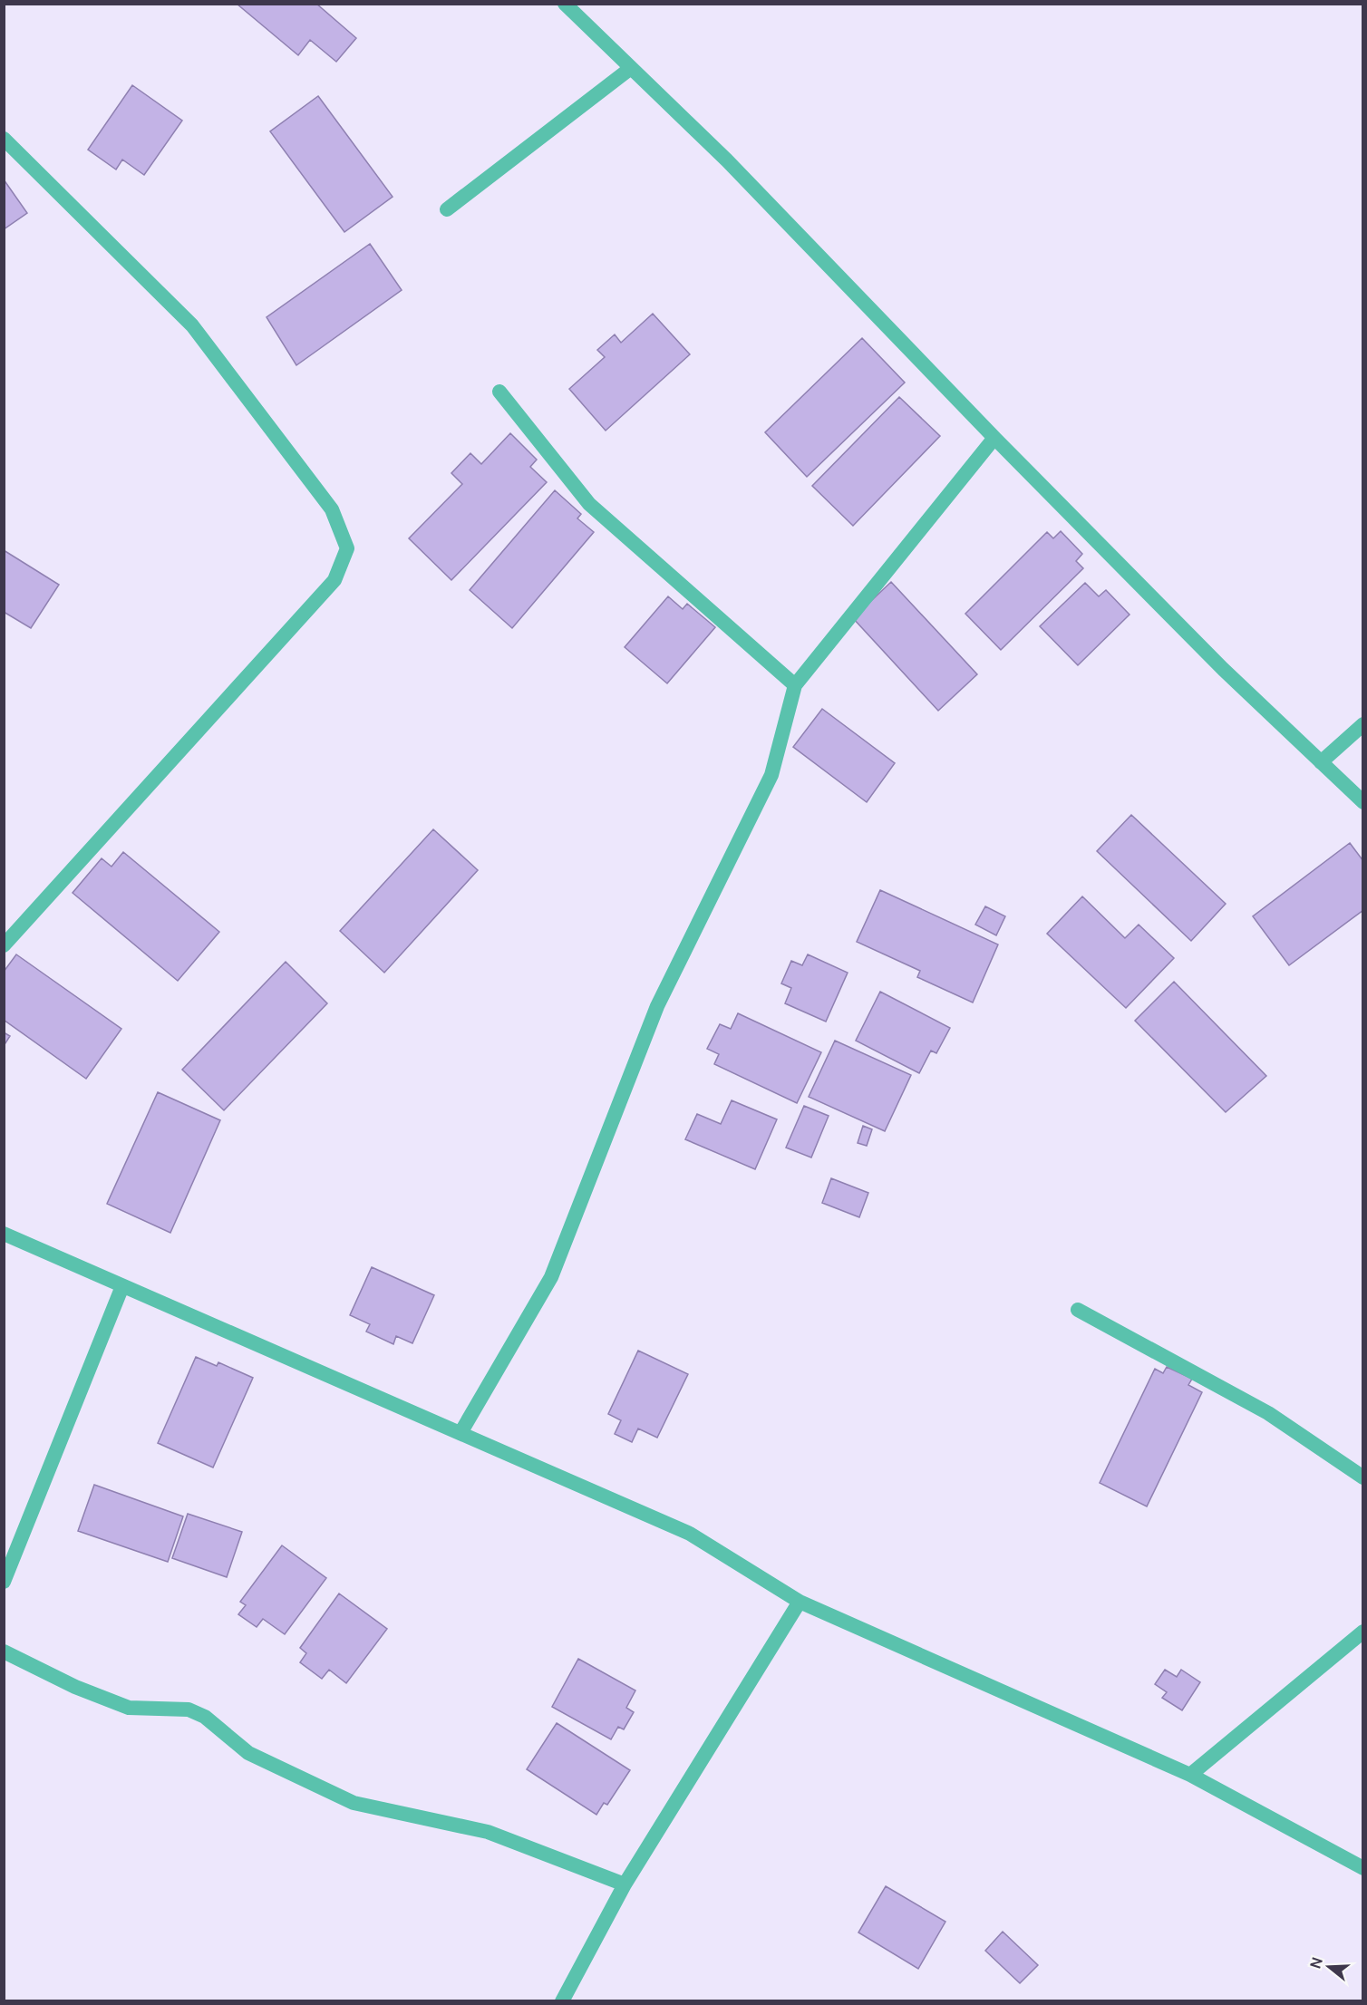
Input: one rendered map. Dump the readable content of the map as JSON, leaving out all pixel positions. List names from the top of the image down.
{
  "north": "left"
}
